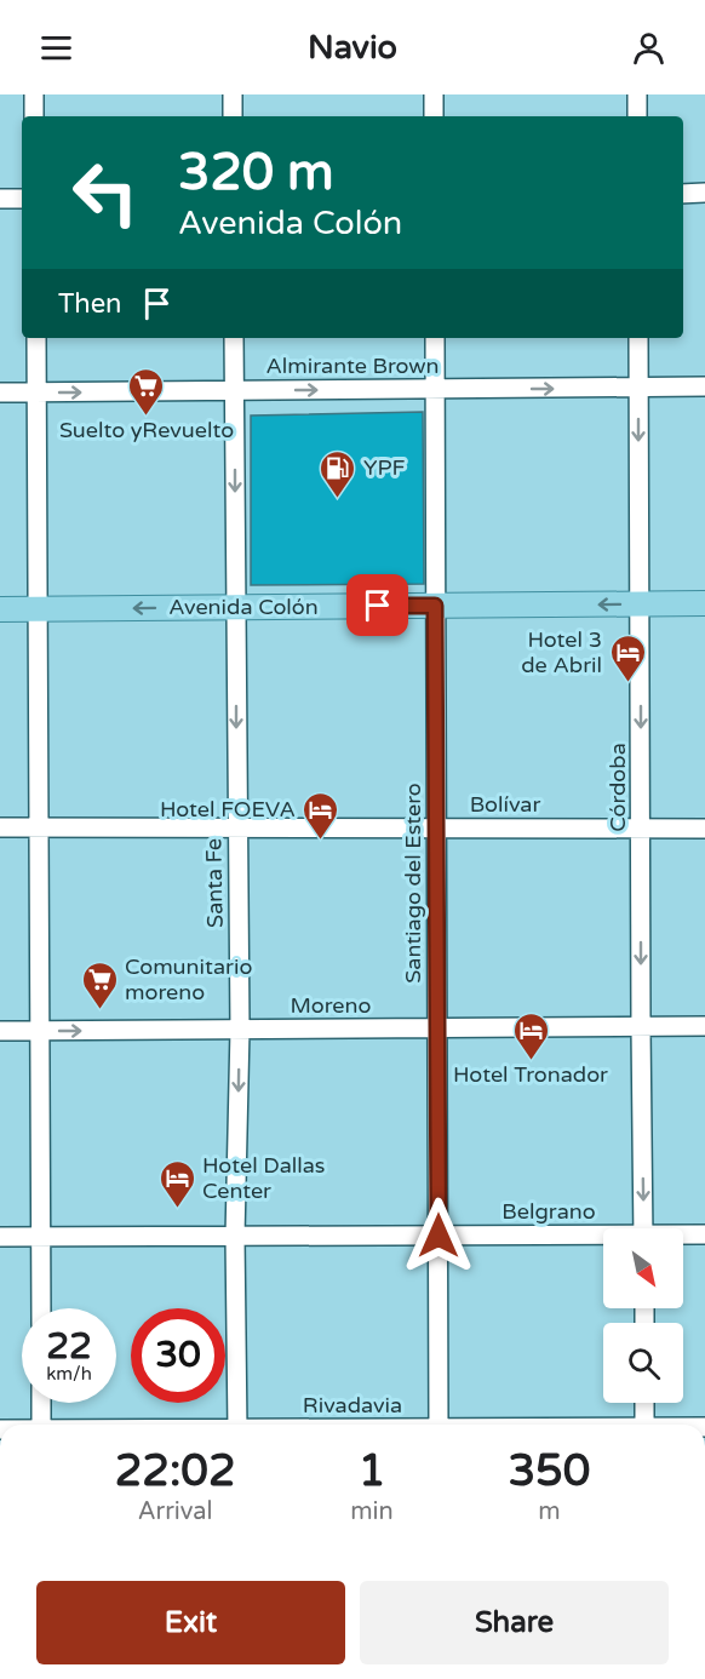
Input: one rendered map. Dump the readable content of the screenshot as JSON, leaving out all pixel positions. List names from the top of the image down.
{
  "streets": {
    "main road": ["Avenida Colón"],
    "street": [
      "Almirante Brown",
      "Córdoba",
      "Bolívar",
      "Santa Fe",
      "Santiago del Estero",
      "Moreno",
      "Belgrano"
    ]
  },
  "crossings": [
    ["Almirante Brown", "Córdoba"],
    ["Almirante Brown", "Santa Fe"],
    ["Almirante Brown", "Santiago del Estero"],
    ["Avenida Colón", "Córdoba"],
    ["Avenida Colón", "Santa Fe"],
    ["Avenida Colón", "Santiago del Estero"],
    ["Córdoba", "Bolívar"],
    ["Córdoba", "Moreno"],
    ["Bolívar", "Santa Fe"],
    ["Bolívar", "Santiago del Estero"],
    ["Santa Fe", "Moreno"],
    ["Santa Fe", "Belgrano"],
    ["Santiago del Estero", "Moreno"],
    ["Santiago del Estero", "Belgrano"]
  ],
  "one_way": [
    "Almirante Brown",
    "Avenida Colón",
    "Córdoba",
    "Santa Fe"
  ],
  "places": {
    "supermarket": ["Suelto yRevuelto", "Comunitario moreno"],
    "fuel station": ["YPF"],
    "hotel": [
      "Hotel 3 de Abril",
      "Hotel FOEVA",
      "Hotel Tronador",
      "Hotel Dallas Center"
    ]
  },
  "north": "bottom right",
  "page": {
    "header": "Navio",
    "turn": ["320 m", "Avenida Colón"],
    "then": "Then",
    "speed": "22 km/h",
    "limit": "30",
    "eta": [
      "22:02",
      "Arrival",
      "1",
      "min",
      "350",
      "m"
    ],
    "buttons": ["Exit", "Share"]
  }
}
